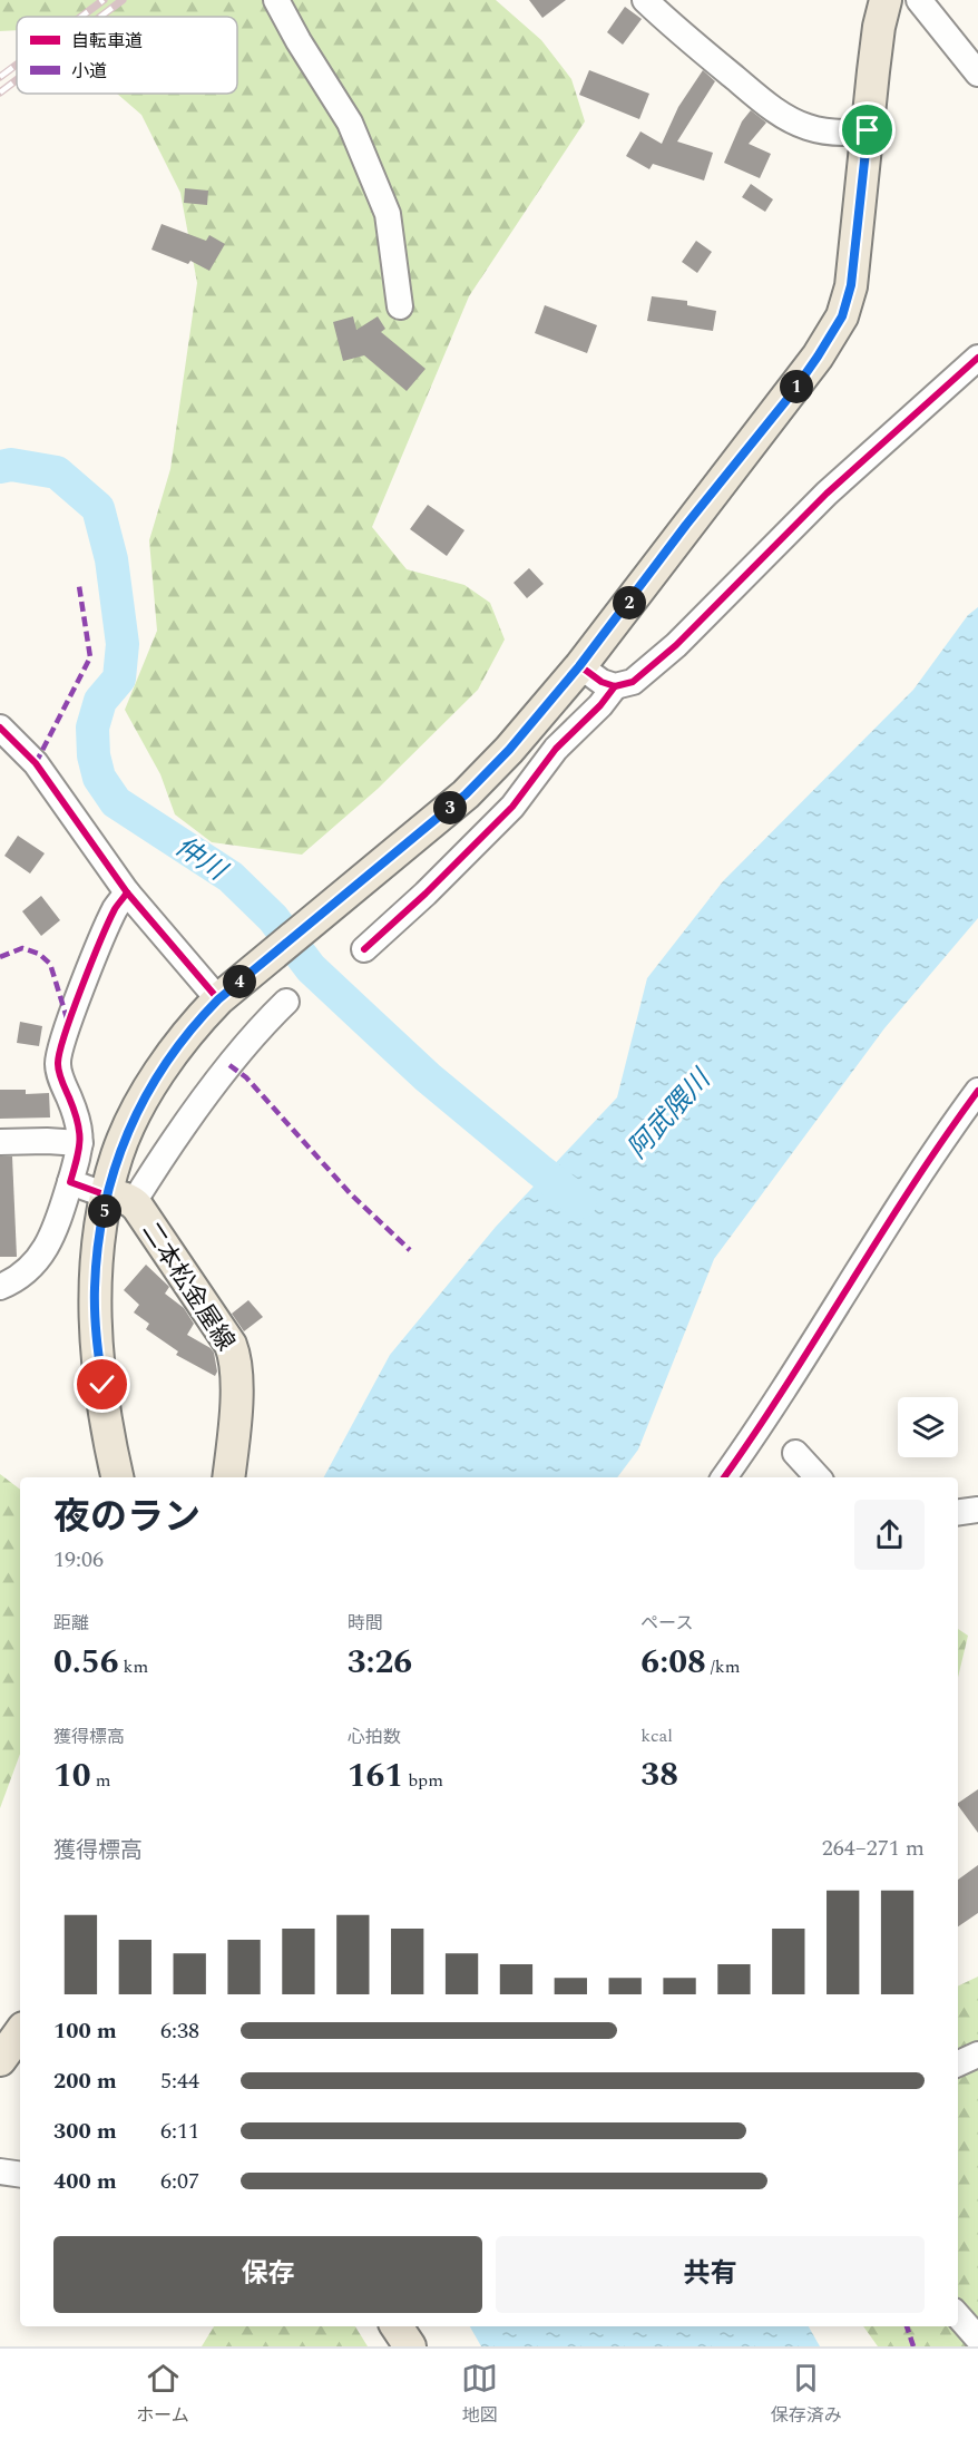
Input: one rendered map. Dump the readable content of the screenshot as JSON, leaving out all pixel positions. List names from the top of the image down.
{
  "streets": {
    "main road": ["二本松金屋線"]
  },
  "water": ["仲川", "阿武隈川"],
  "legend": ["自転車道", "小道"],
  "page": {
    "pins": [
      "1",
      "2",
      "3",
      "4",
      "5"
    ],
    "heading": ["夜のラン", "19:06"],
    "stats": [
      ["距離", "0.56 km"],
      ["時間", "3:26"],
      ["ペース", "6:08 /km"],
      ["獲得標高", "10 m"],
      ["心拍数", "161 bpm"],
      ["kcal", "38"]
    ],
    "chart": ["獲得標高", "264–271 m"],
    "list": [
      {
        "name": "100 m",
        "note": "6:38"
      },
      {
        "name": "200 m",
        "note": "5:44"
      },
      {
        "name": "300 m",
        "note": "6:11"
      },
      {
        "name": "400 m",
        "note": "6:07"
      }
    ],
    "buttons": ["保存", "共有"],
    "tabs": ["ホーム", "地図", "保存済み"]
  }
}
